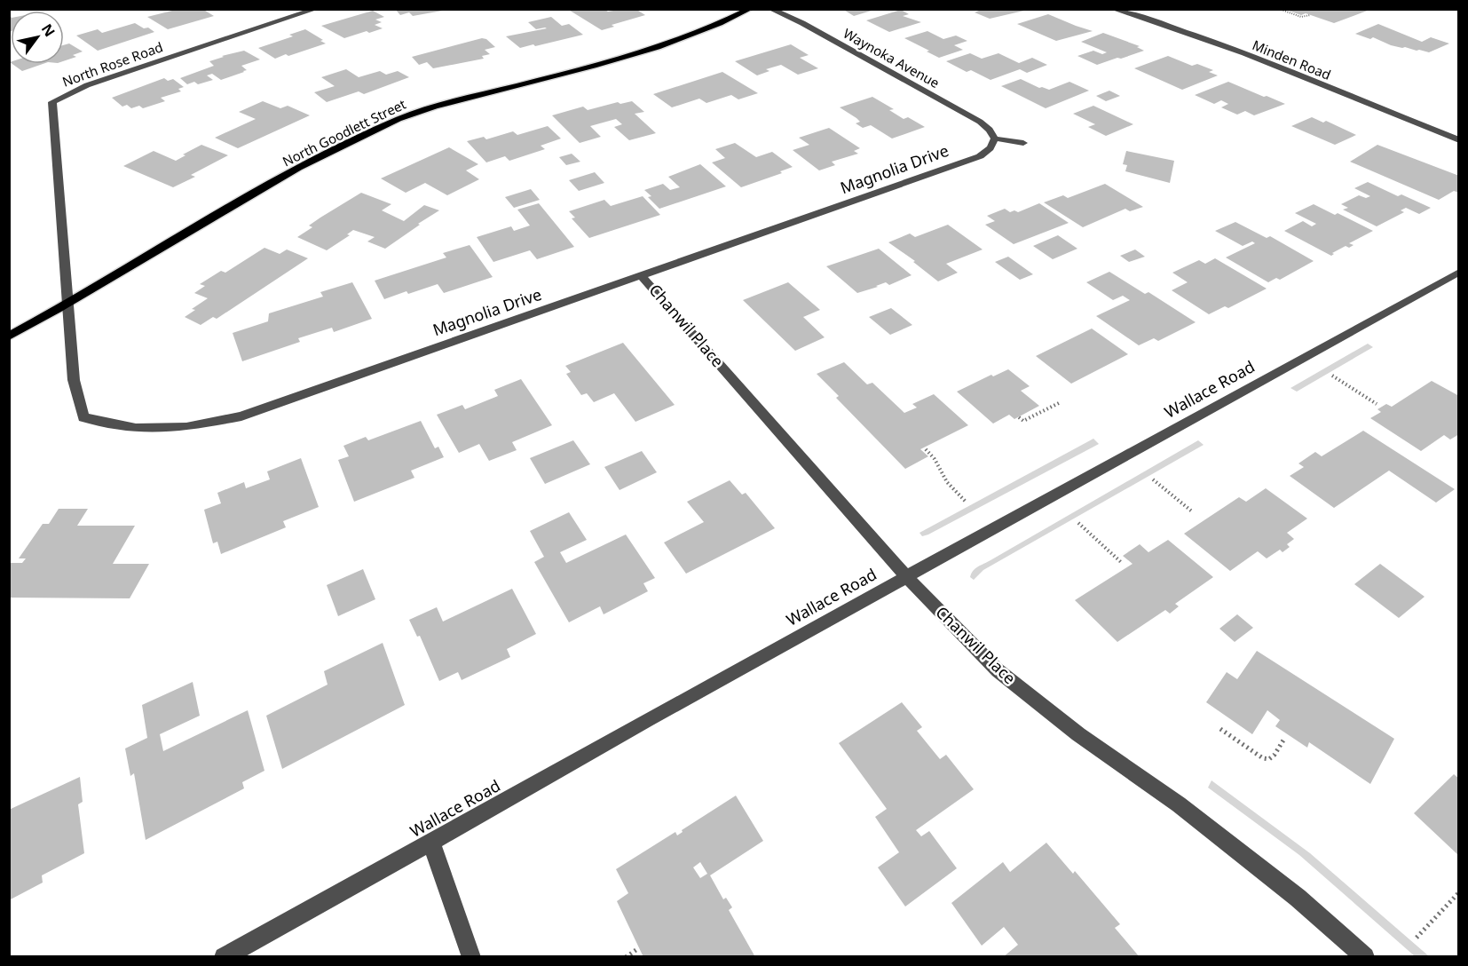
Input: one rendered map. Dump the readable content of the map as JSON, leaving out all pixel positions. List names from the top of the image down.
{
  "streets": {
    "main road": ["North Goodlett Street"],
    "street": [
      "Waynoka Avenue",
      "Minden Road",
      "North Rose Road",
      "Magnolia Drive",
      "Chanwil Place",
      "Wallace Road"
    ]
  },
  "crossings": [
    ["Waynoka Avenue", "Magnolia Drive"],
    ["North Rose Road", "North Goodlett Street"],
    ["North Rose Road", "Magnolia Drive"],
    ["North Goodlett Street", "Magnolia Drive"],
    ["Magnolia Drive", "Chanwil Place"],
    ["Chanwil Place", "Wallace Road"]
  ],
  "north": "top right"
}
